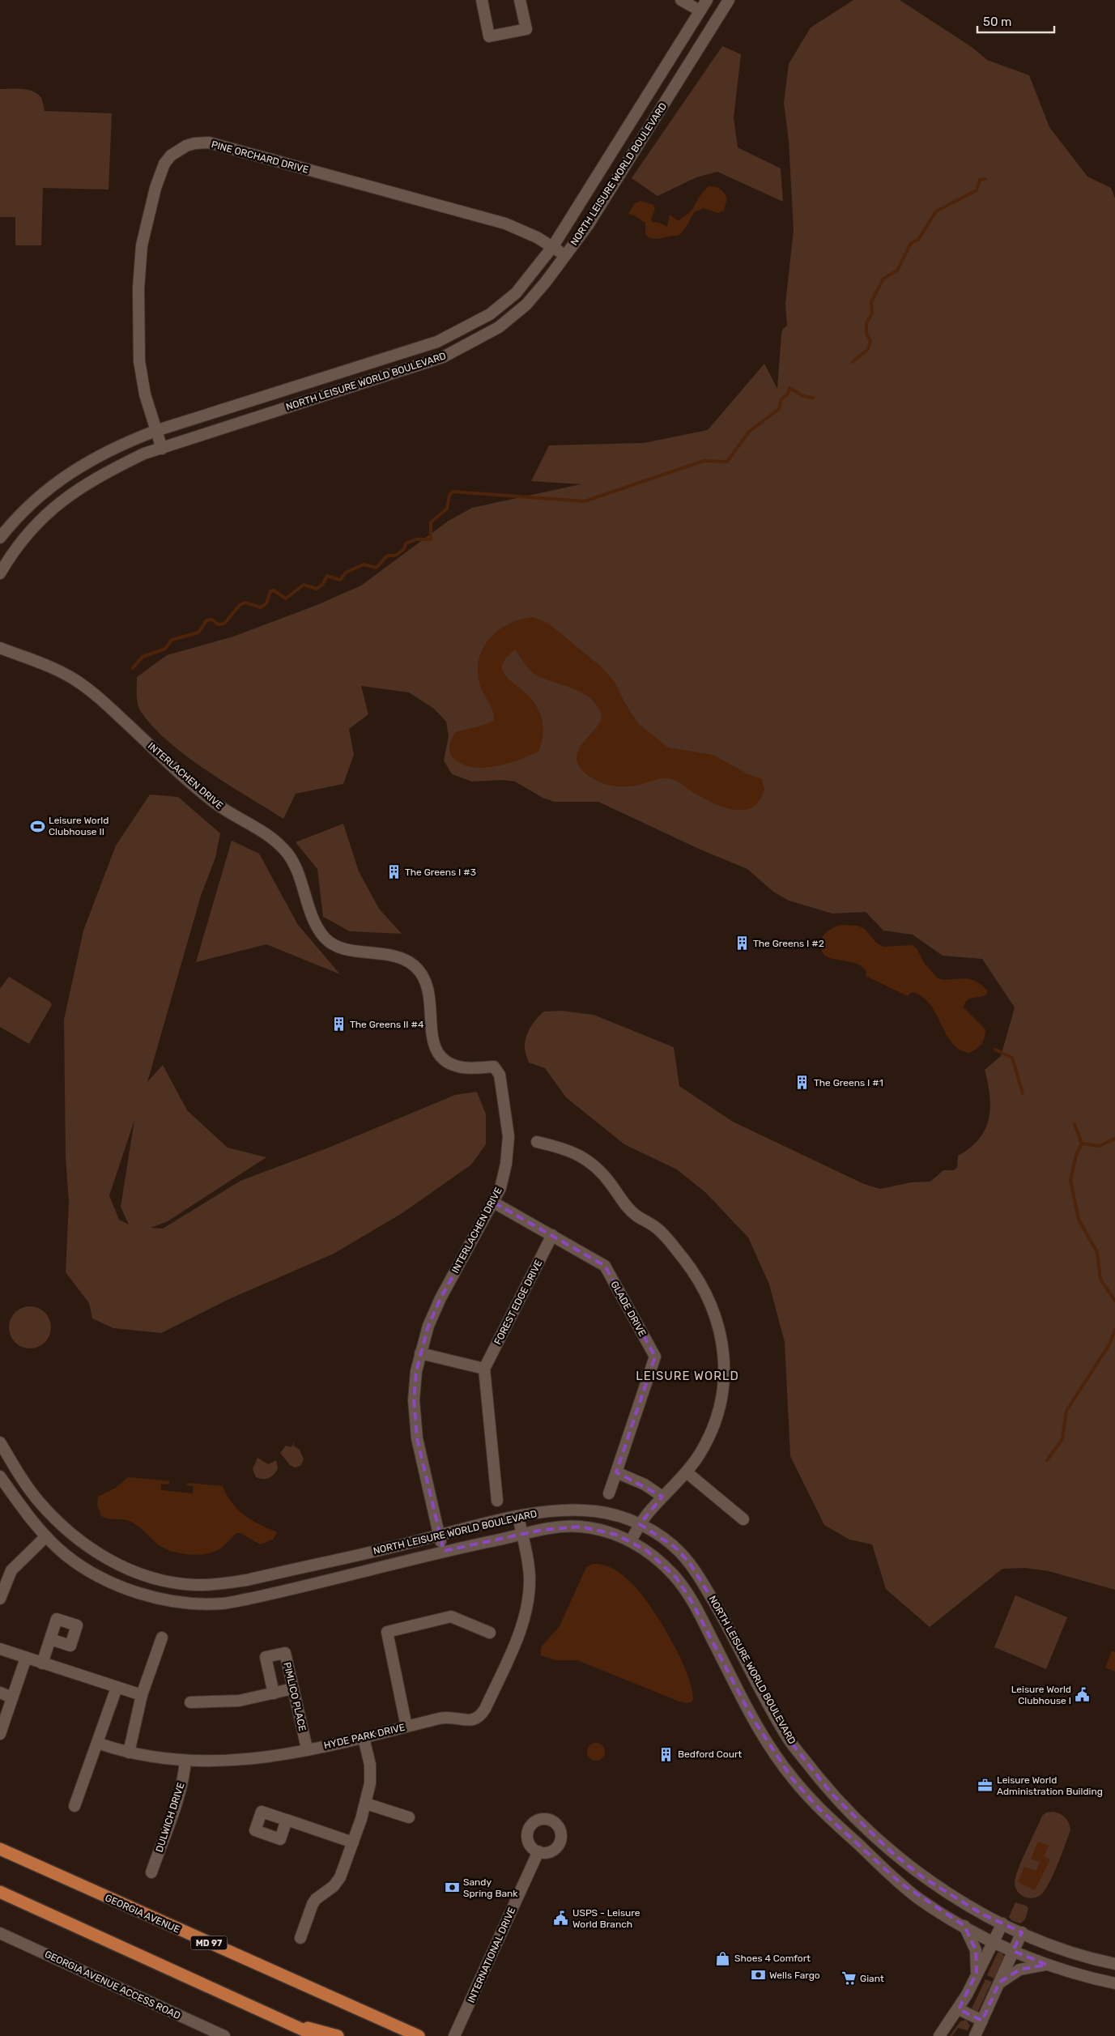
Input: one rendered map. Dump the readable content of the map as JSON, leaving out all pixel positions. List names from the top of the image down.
{
  "streets": {
    "main road": ["GEORGIA AVENUE", "MD 97"],
    "street": [
      "PINE ORCHARD DRIVE",
      "NORTH LEISURE WORLD BOULEVARD",
      "INTERLACHEN DRIVE",
      "FOREST EDGE DRIVE",
      "GLADE DRIVE",
      "PIMLICO PLACE",
      "HYDE PARK DRIVE",
      "DULWICH DRIVE",
      "INTERNATIONAL DRIVE",
      "GEORGIA AVENUE ACCESS ROAD"
    ]
  },
  "crossings": [
    ["PINE ORCHARD DRIVE", "NORTH LEISURE WORLD BOULEVARD"],
    ["NORTH LEISURE WORLD BOULEVARD", "INTERLACHEN DRIVE"],
    ["NORTH LEISURE WORLD BOULEVARD", "HYDE PARK DRIVE"],
    ["INTERLACHEN DRIVE", "GLADE DRIVE"],
    ["FOREST EDGE DRIVE", "GLADE DRIVE"],
    ["PIMLICO PLACE", "HYDE PARK DRIVE"],
    ["HYDE PARK DRIVE", "DULWICH DRIVE"]
  ],
  "districts": ["LEISURE WORLD"],
  "places": {
    "sports": ["Leisure World Clubhouse II"],
    "building": [
      "The Greens I #3",
      "The Greens I #2",
      "The Greens II #4",
      "The Greens I #1",
      "Bedford Court"
    ],
    "public building": ["Leisure World Clubhouse I", "USPS - Leisure World Branch"],
    "office": ["Leisure World Administration Building"],
    "bank": ["Sandy Spring Bank", "Wells Fargo"],
    "shop": ["Shoes 4 Comfort"],
    "supermarket": ["Giant"]
  },
  "scale_bar": "50 m"
}
